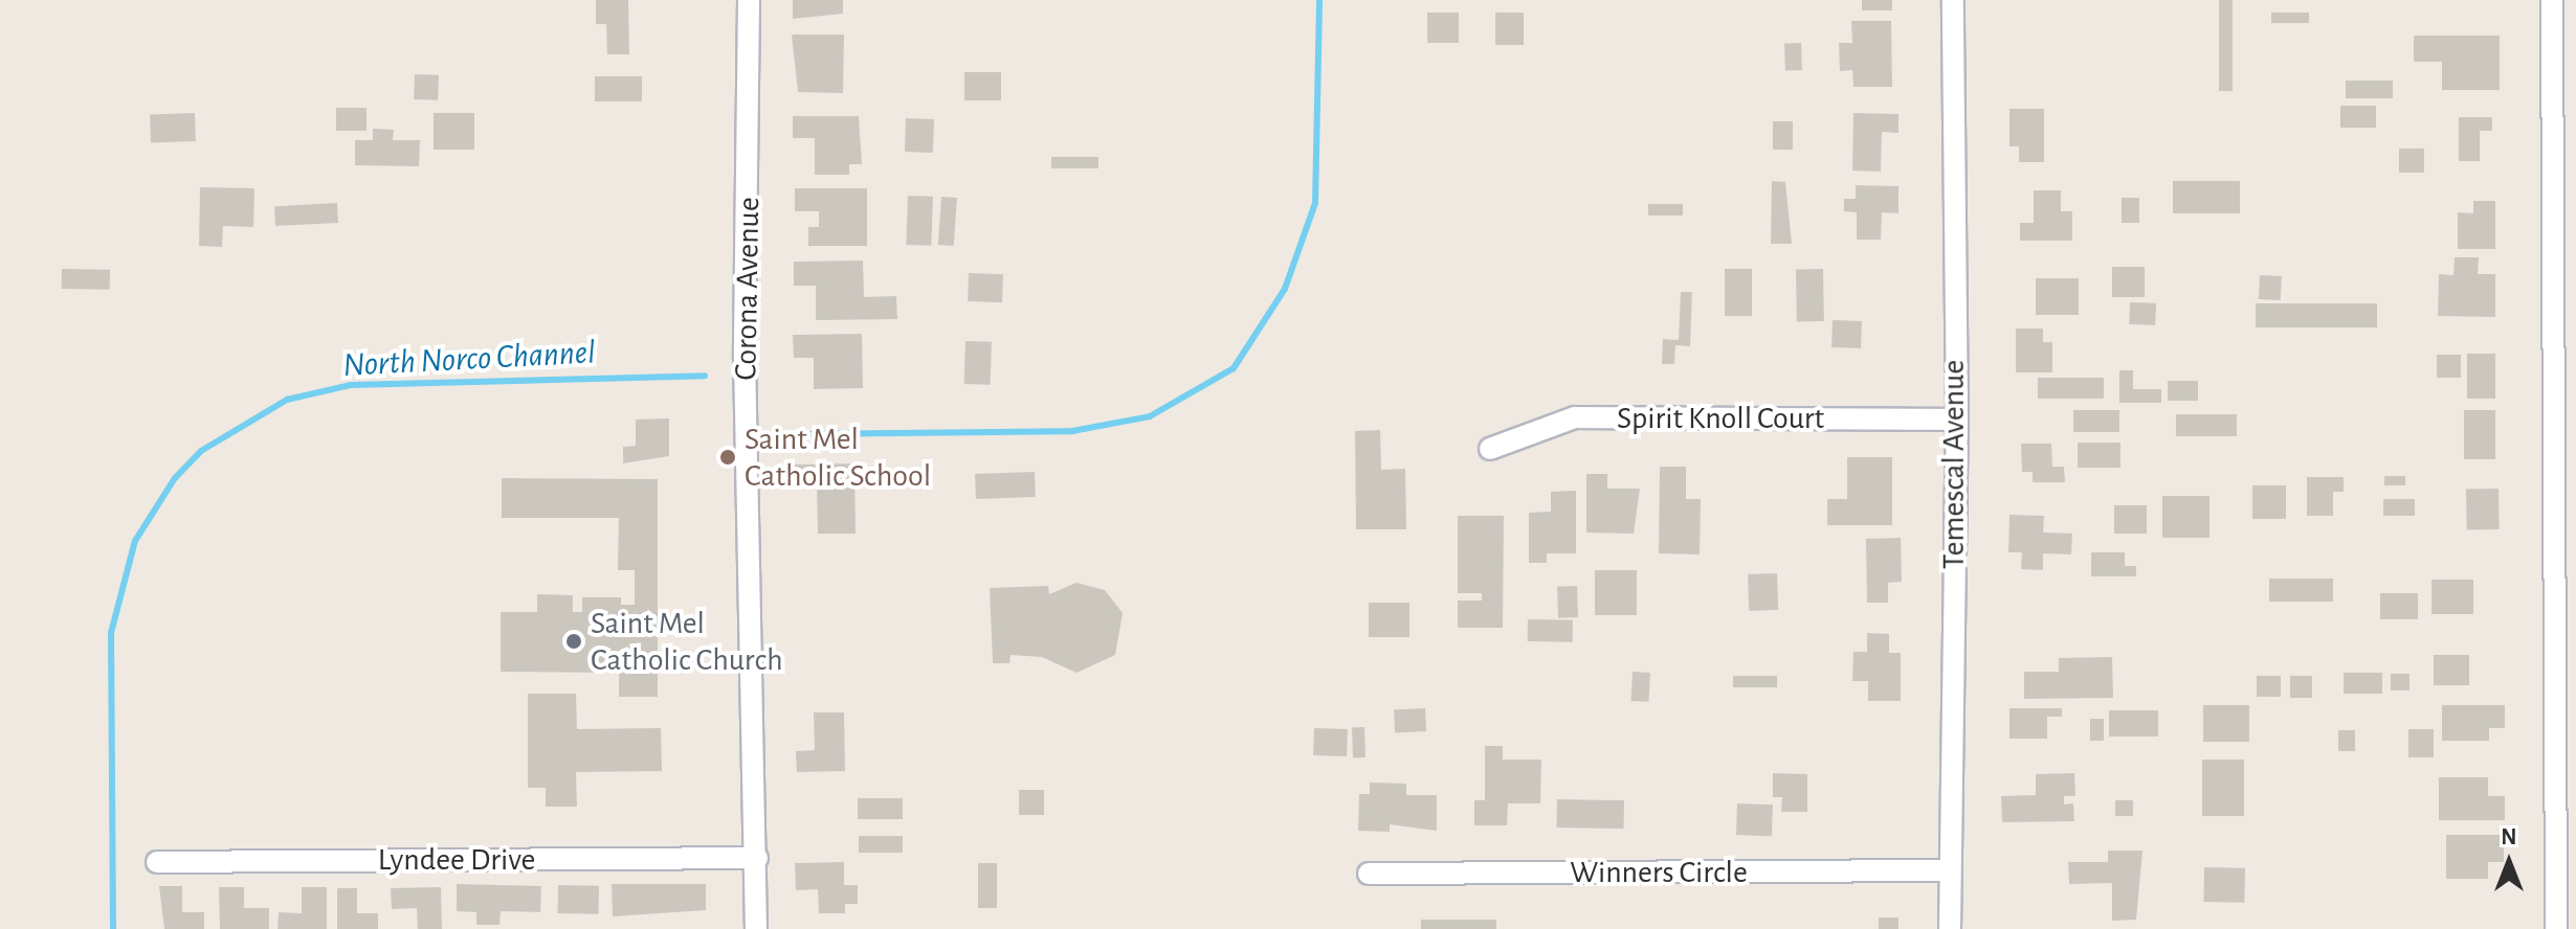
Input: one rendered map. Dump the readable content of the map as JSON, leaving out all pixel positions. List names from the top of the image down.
{
  "streets": {
    "street": [
      "Corona Avenue",
      "Spirit Knoll Court",
      "Temescal Avenue",
      "Lyndee Drive",
      "Winners Circle"
    ]
  },
  "crossings": [
    ["Corona Avenue", "Lyndee Drive"],
    ["Spirit Knoll Court", "Temescal Avenue"],
    ["Temescal Avenue", "Winners Circle"]
  ],
  "water": ["North Norco Channel"],
  "places": ["Saint Mel Catholic School", "Saint Mel Catholic Church"],
  "north": "top"
}
